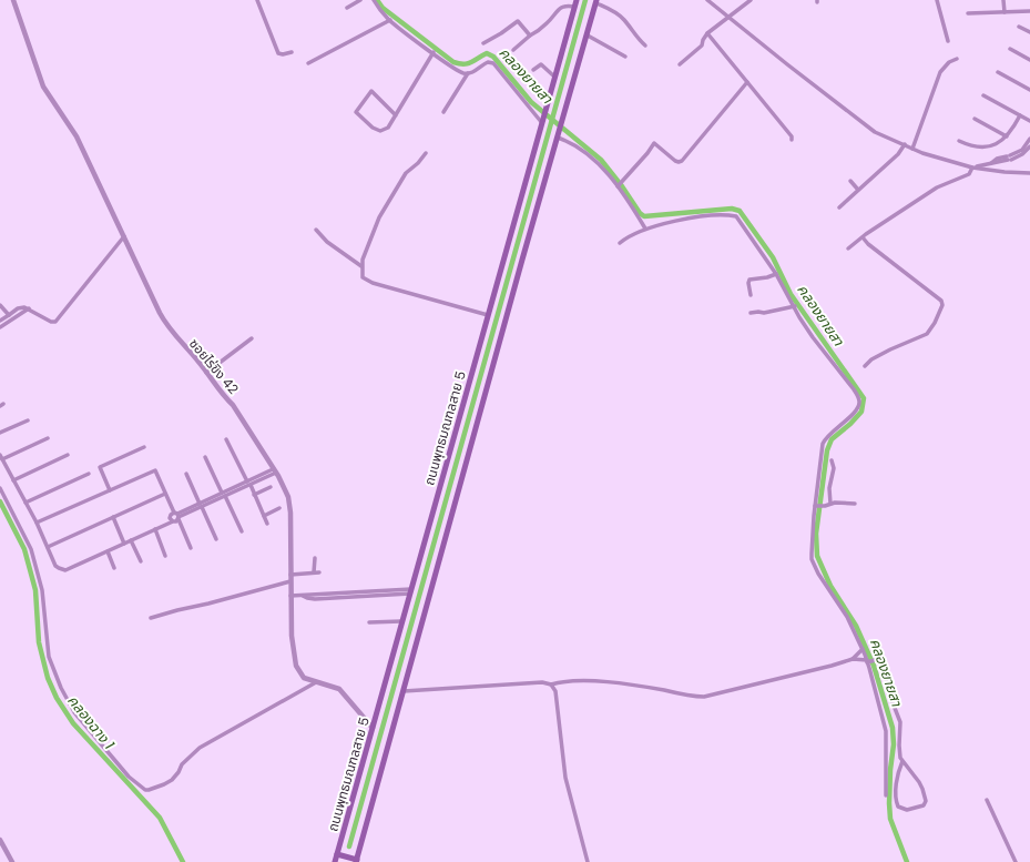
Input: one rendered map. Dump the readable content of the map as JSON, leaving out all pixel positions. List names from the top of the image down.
{
  "streets": {
    "main road": ["ถนนพุทธมณฑลสาย 5"],
    "street": ["ซอยไร่ขิง 42"]
  },
  "crossings": [
    ["ซอยไร่ขิง 42", "ถนนพุทธมณฑลสาย 5"]
  ],
  "water": ["คลองยายสา", "คลองฉาง 1"]
}
